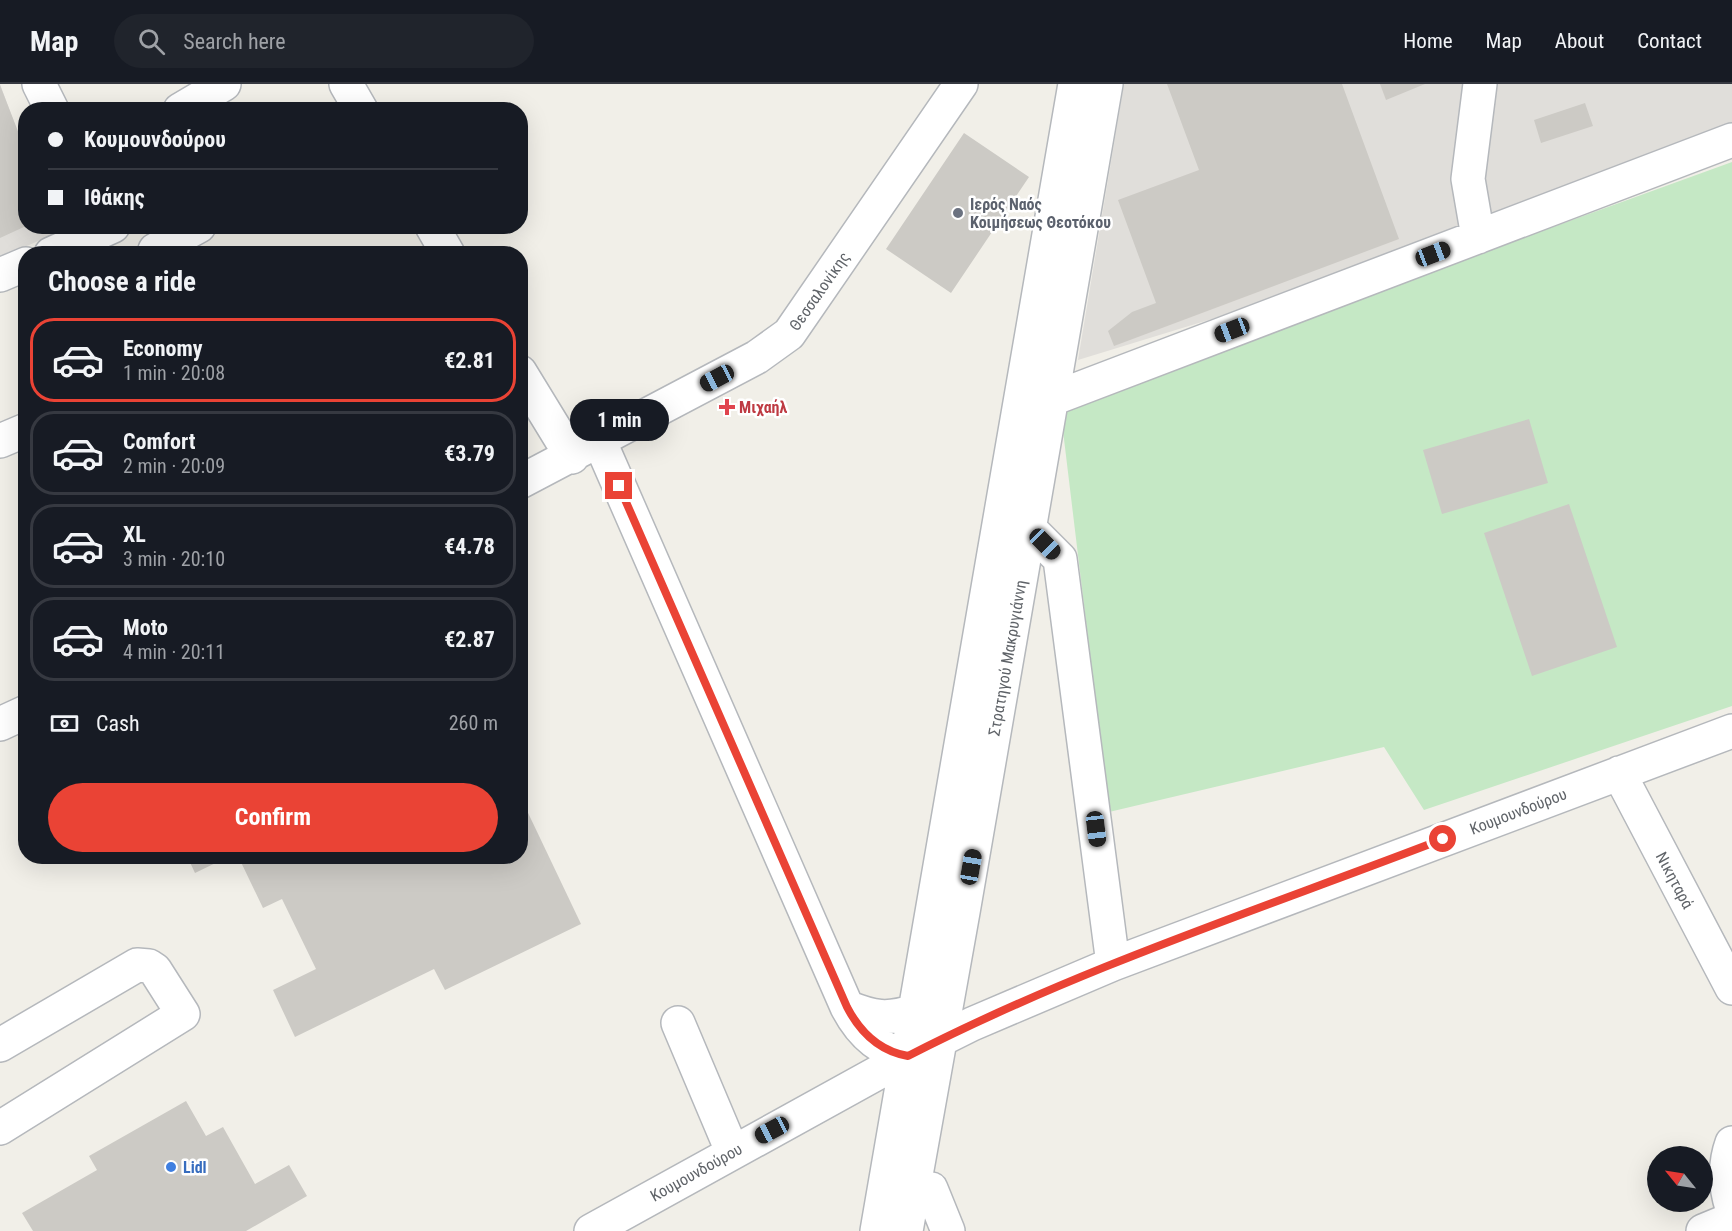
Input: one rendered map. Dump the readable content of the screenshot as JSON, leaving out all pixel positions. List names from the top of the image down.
{
  "streets": {
    "street": [
      "Θεσσαλονίκης",
      "Στρατηγού Μακρυγιάννη",
      "Κουμουνδούρου",
      "Νικηταρά"
    ]
  },
  "crossings": [
    ["Στρατηγού Μακρυγιάννη", "Κουμουνδούρου"],
    ["Κουμουνδούρου", "Νικηταρά"]
  ],
  "places": {
    "other": ["Ιερός Ναός Κοιμήσεως Θεοτόκου", "Lidl"],
    "health": ["Μιχαήλ"]
  },
  "north": "top left",
  "page": {
    "header": "Map",
    "search": "Search here",
    "nav": [
      "Home",
      "Map",
      "About",
      "Contact"
    ],
    "banner": ["Κουμουνδούρου", "Ιθάκης"],
    "heading": "Choose a ride",
    "list": [
      {
        "name": "Economy",
        "note": "1 min · 20:08",
        "value": "€2.81"
      },
      {
        "name": "Comfort",
        "note": "2 min · 20:09",
        "value": "€3.79"
      },
      {
        "name": "XL",
        "note": "3 min · 20:10",
        "value": "€4.78"
      },
      {
        "name": "Moto",
        "note": "4 min · 20:11",
        "value": "€2.87"
      }
    ],
    "bubble": "1 min",
    "pay": ["Cash", "260 m"],
    "buttons": "Confirm"
  }
}
